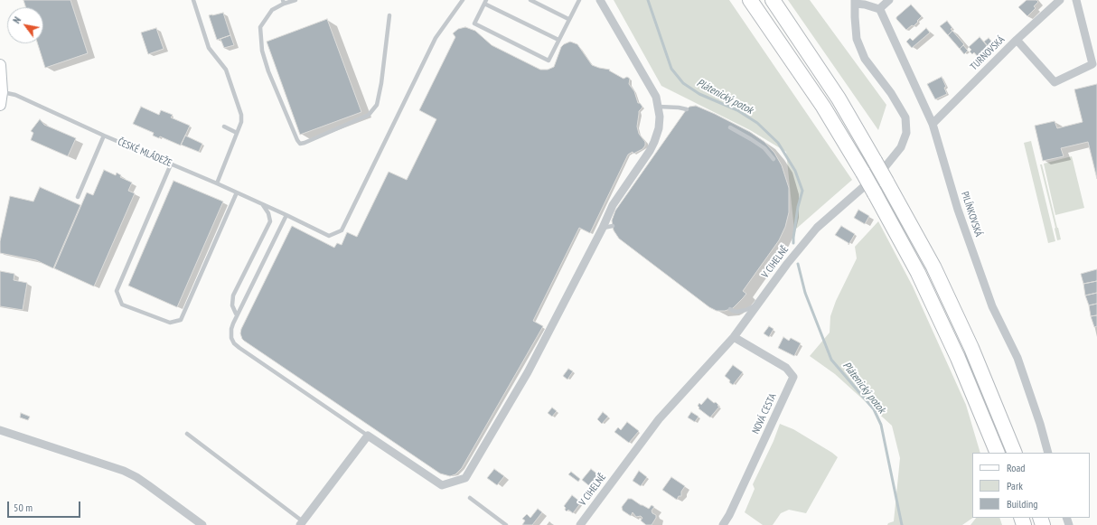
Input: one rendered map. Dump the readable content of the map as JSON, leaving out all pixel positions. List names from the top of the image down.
{
  "streets": {
    "street": [
      "TURNOVSKÁ",
      "PILÍNKOVSKÁ",
      "V CIHELNĚ",
      "NOVÁ CESTA"
    ],
    "lane": ["ČESKÉ MLÁDEŽE"]
  },
  "crossings": [
    ["TURNOVSKÁ", "PILÍNKOVSKÁ"],
    ["V CIHELNĚ", "NOVÁ CESTA"]
  ],
  "water": ["Plátenický potok"],
  "legend": ["Road", "Park", "Building"],
  "scale_bar": "50 m",
  "north": "top left"
}
